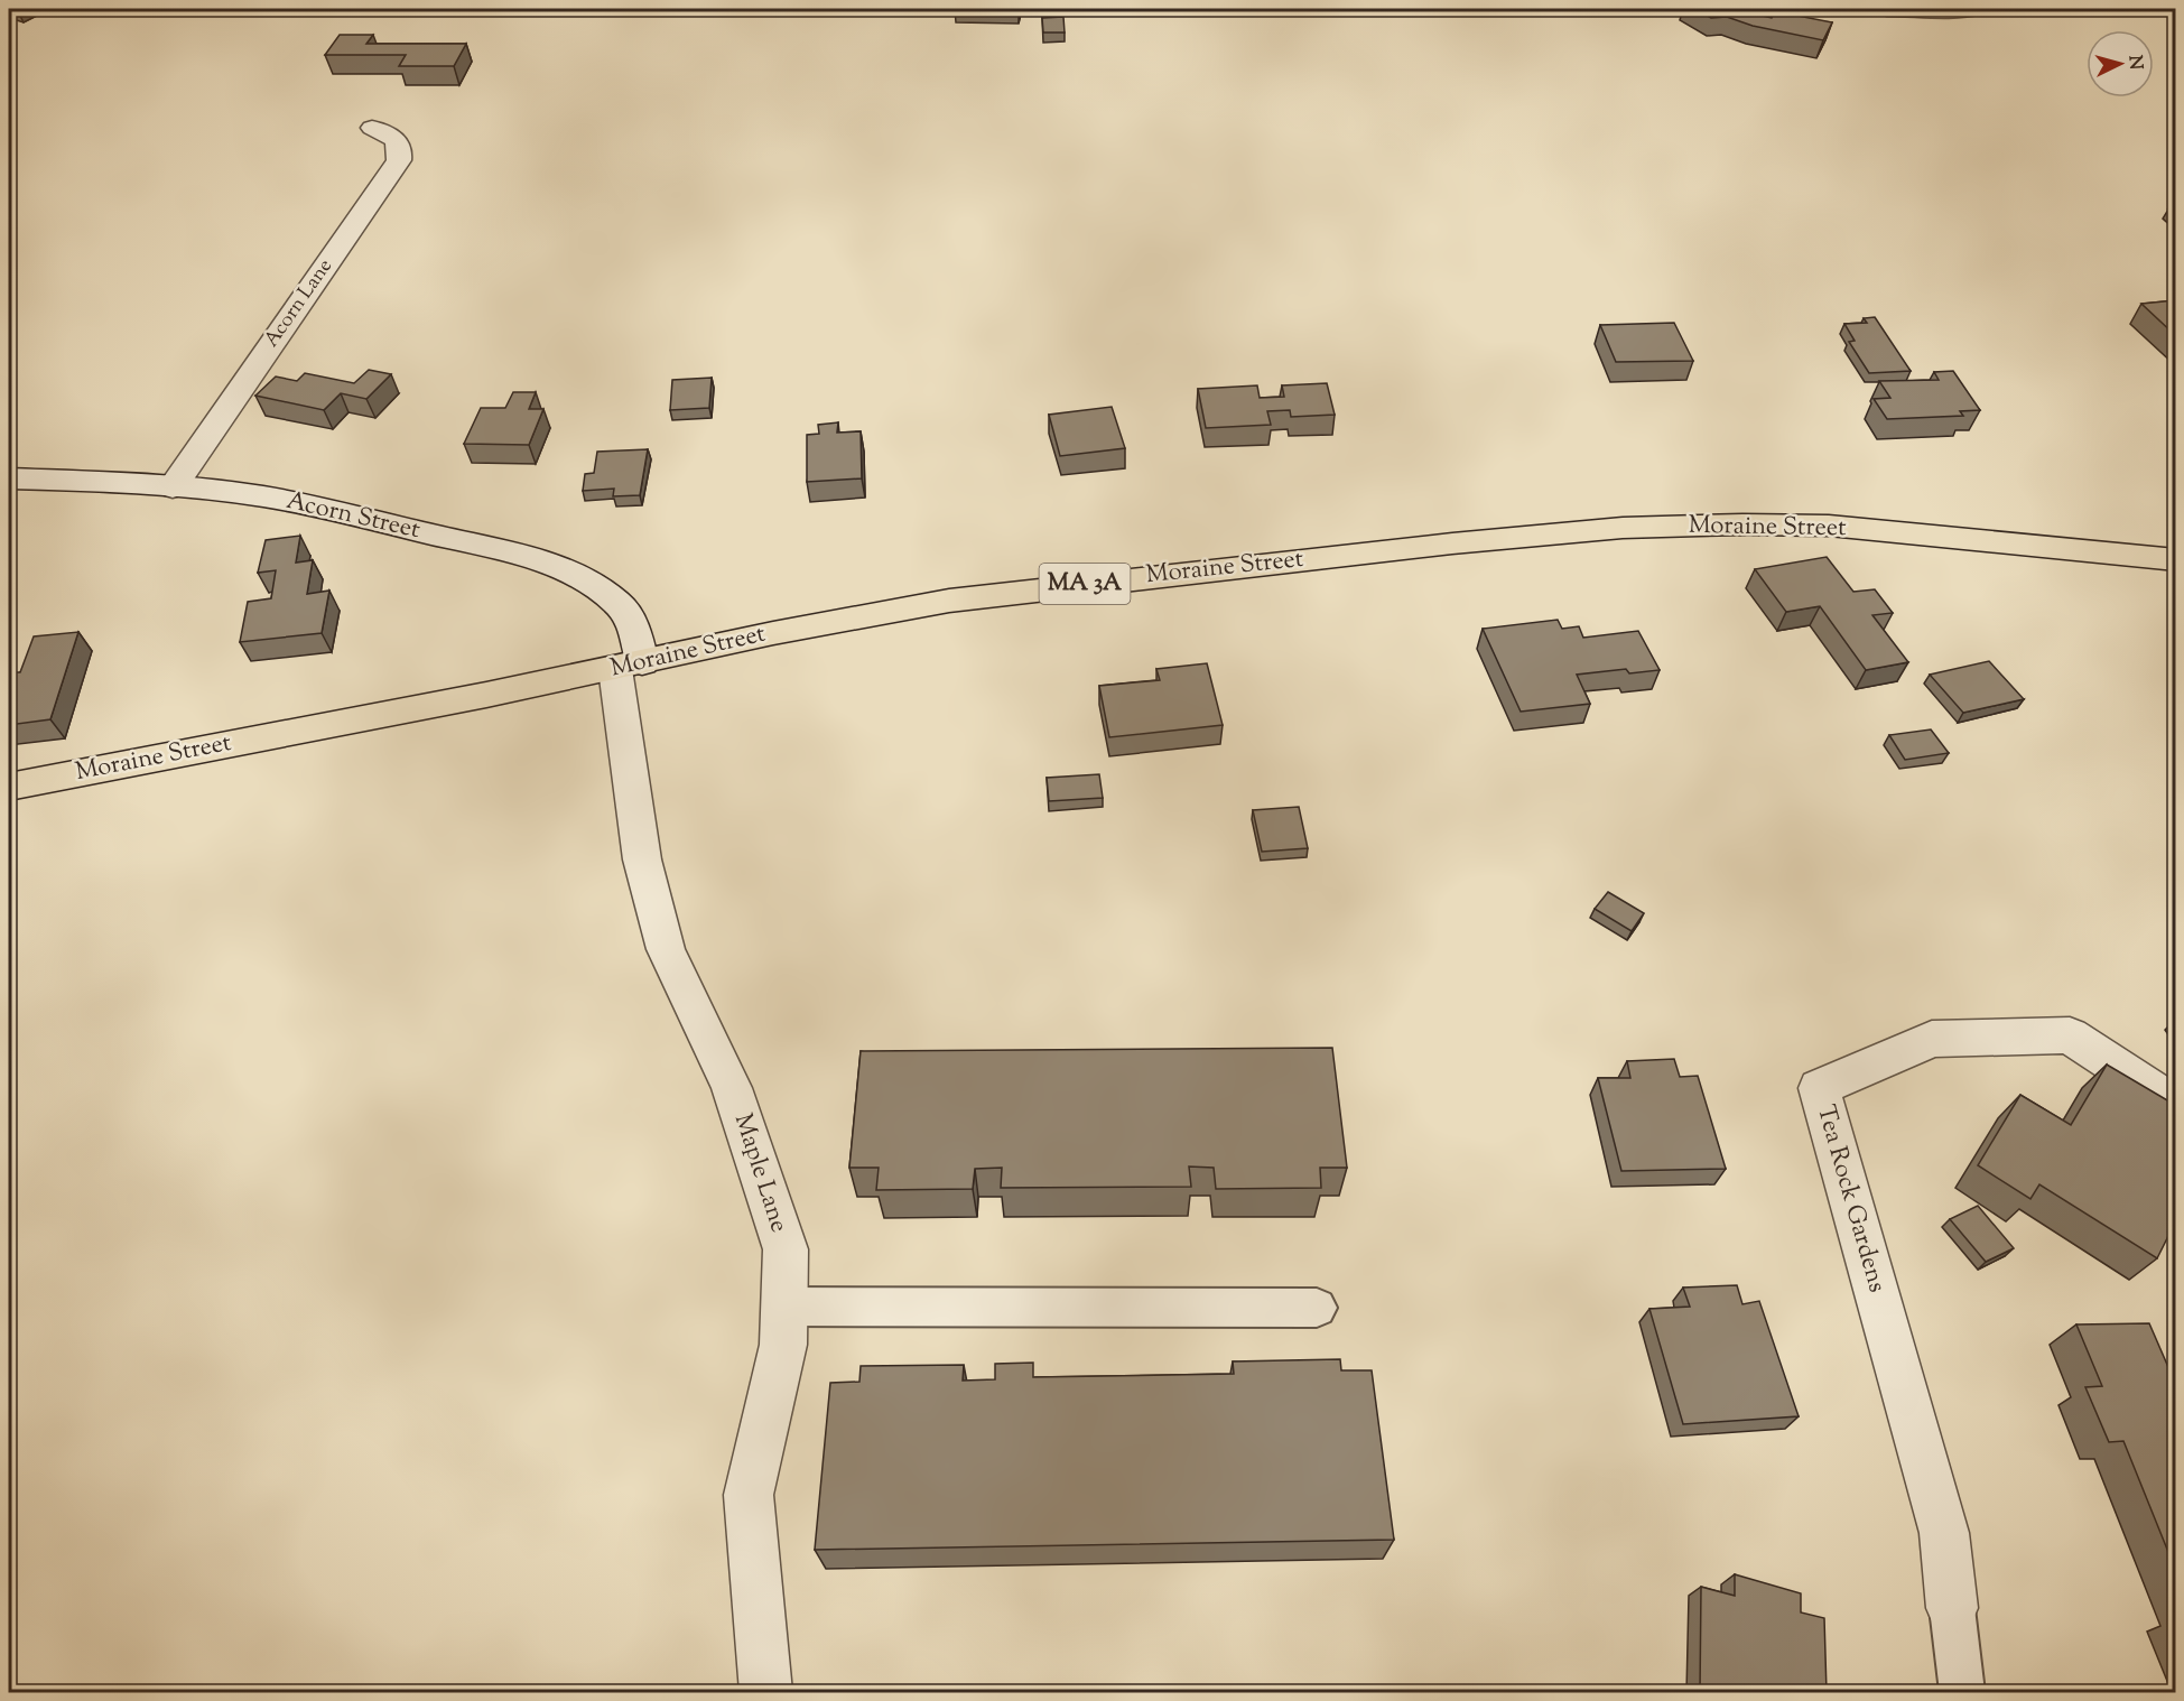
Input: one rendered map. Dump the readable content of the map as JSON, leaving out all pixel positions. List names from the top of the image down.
{
  "streets": {
    "main road": ["Moraine Street", "MA 3A"],
    "street": [
      "Acorn Lane",
      "Acorn Street",
      "Maple Lane",
      "Tea Rock Gardens"
    ]
  },
  "crossings": [
    ["Acorn Lane", "Acorn Street"],
    ["Acorn Street", "Moraine Street"],
    ["Acorn Street", "Maple Lane"],
    ["Moraine Street", "Maple Lane"]
  ],
  "north": "right"
}
